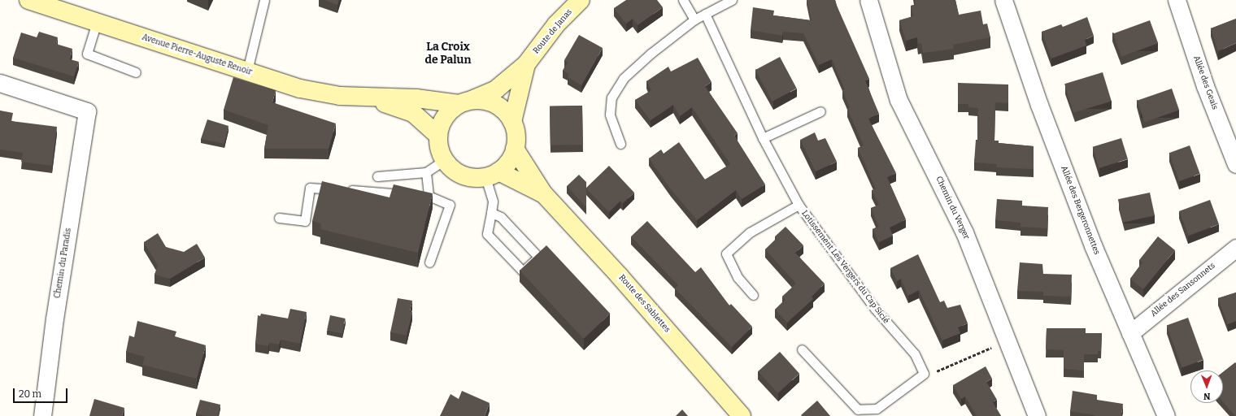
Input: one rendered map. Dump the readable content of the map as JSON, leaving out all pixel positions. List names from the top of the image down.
{
  "streets": {
    "main road": ["Route de Janas", "Avenue Pierre-Auguste Renoir", "Route des Sablettes"],
    "street": [
      "Allée des Geais",
      "Chemin du Verger",
      "Allée des Bergeronnettes",
      "Chemin du Paradis",
      "Allée des Sansonnets"
    ],
    "lane": ["Lotissement Les Vergers du Cap Sicié"]
  },
  "crossings": [
    ["Route de Janas", "Avenue Pierre-Auguste Renoir"],
    ["Allée des Bergeronnettes", "Allée des Sansonnets"]
  ],
  "districts": ["La Croix de Palun"],
  "scale_bar": "20 m",
  "north": "bottom"
}
